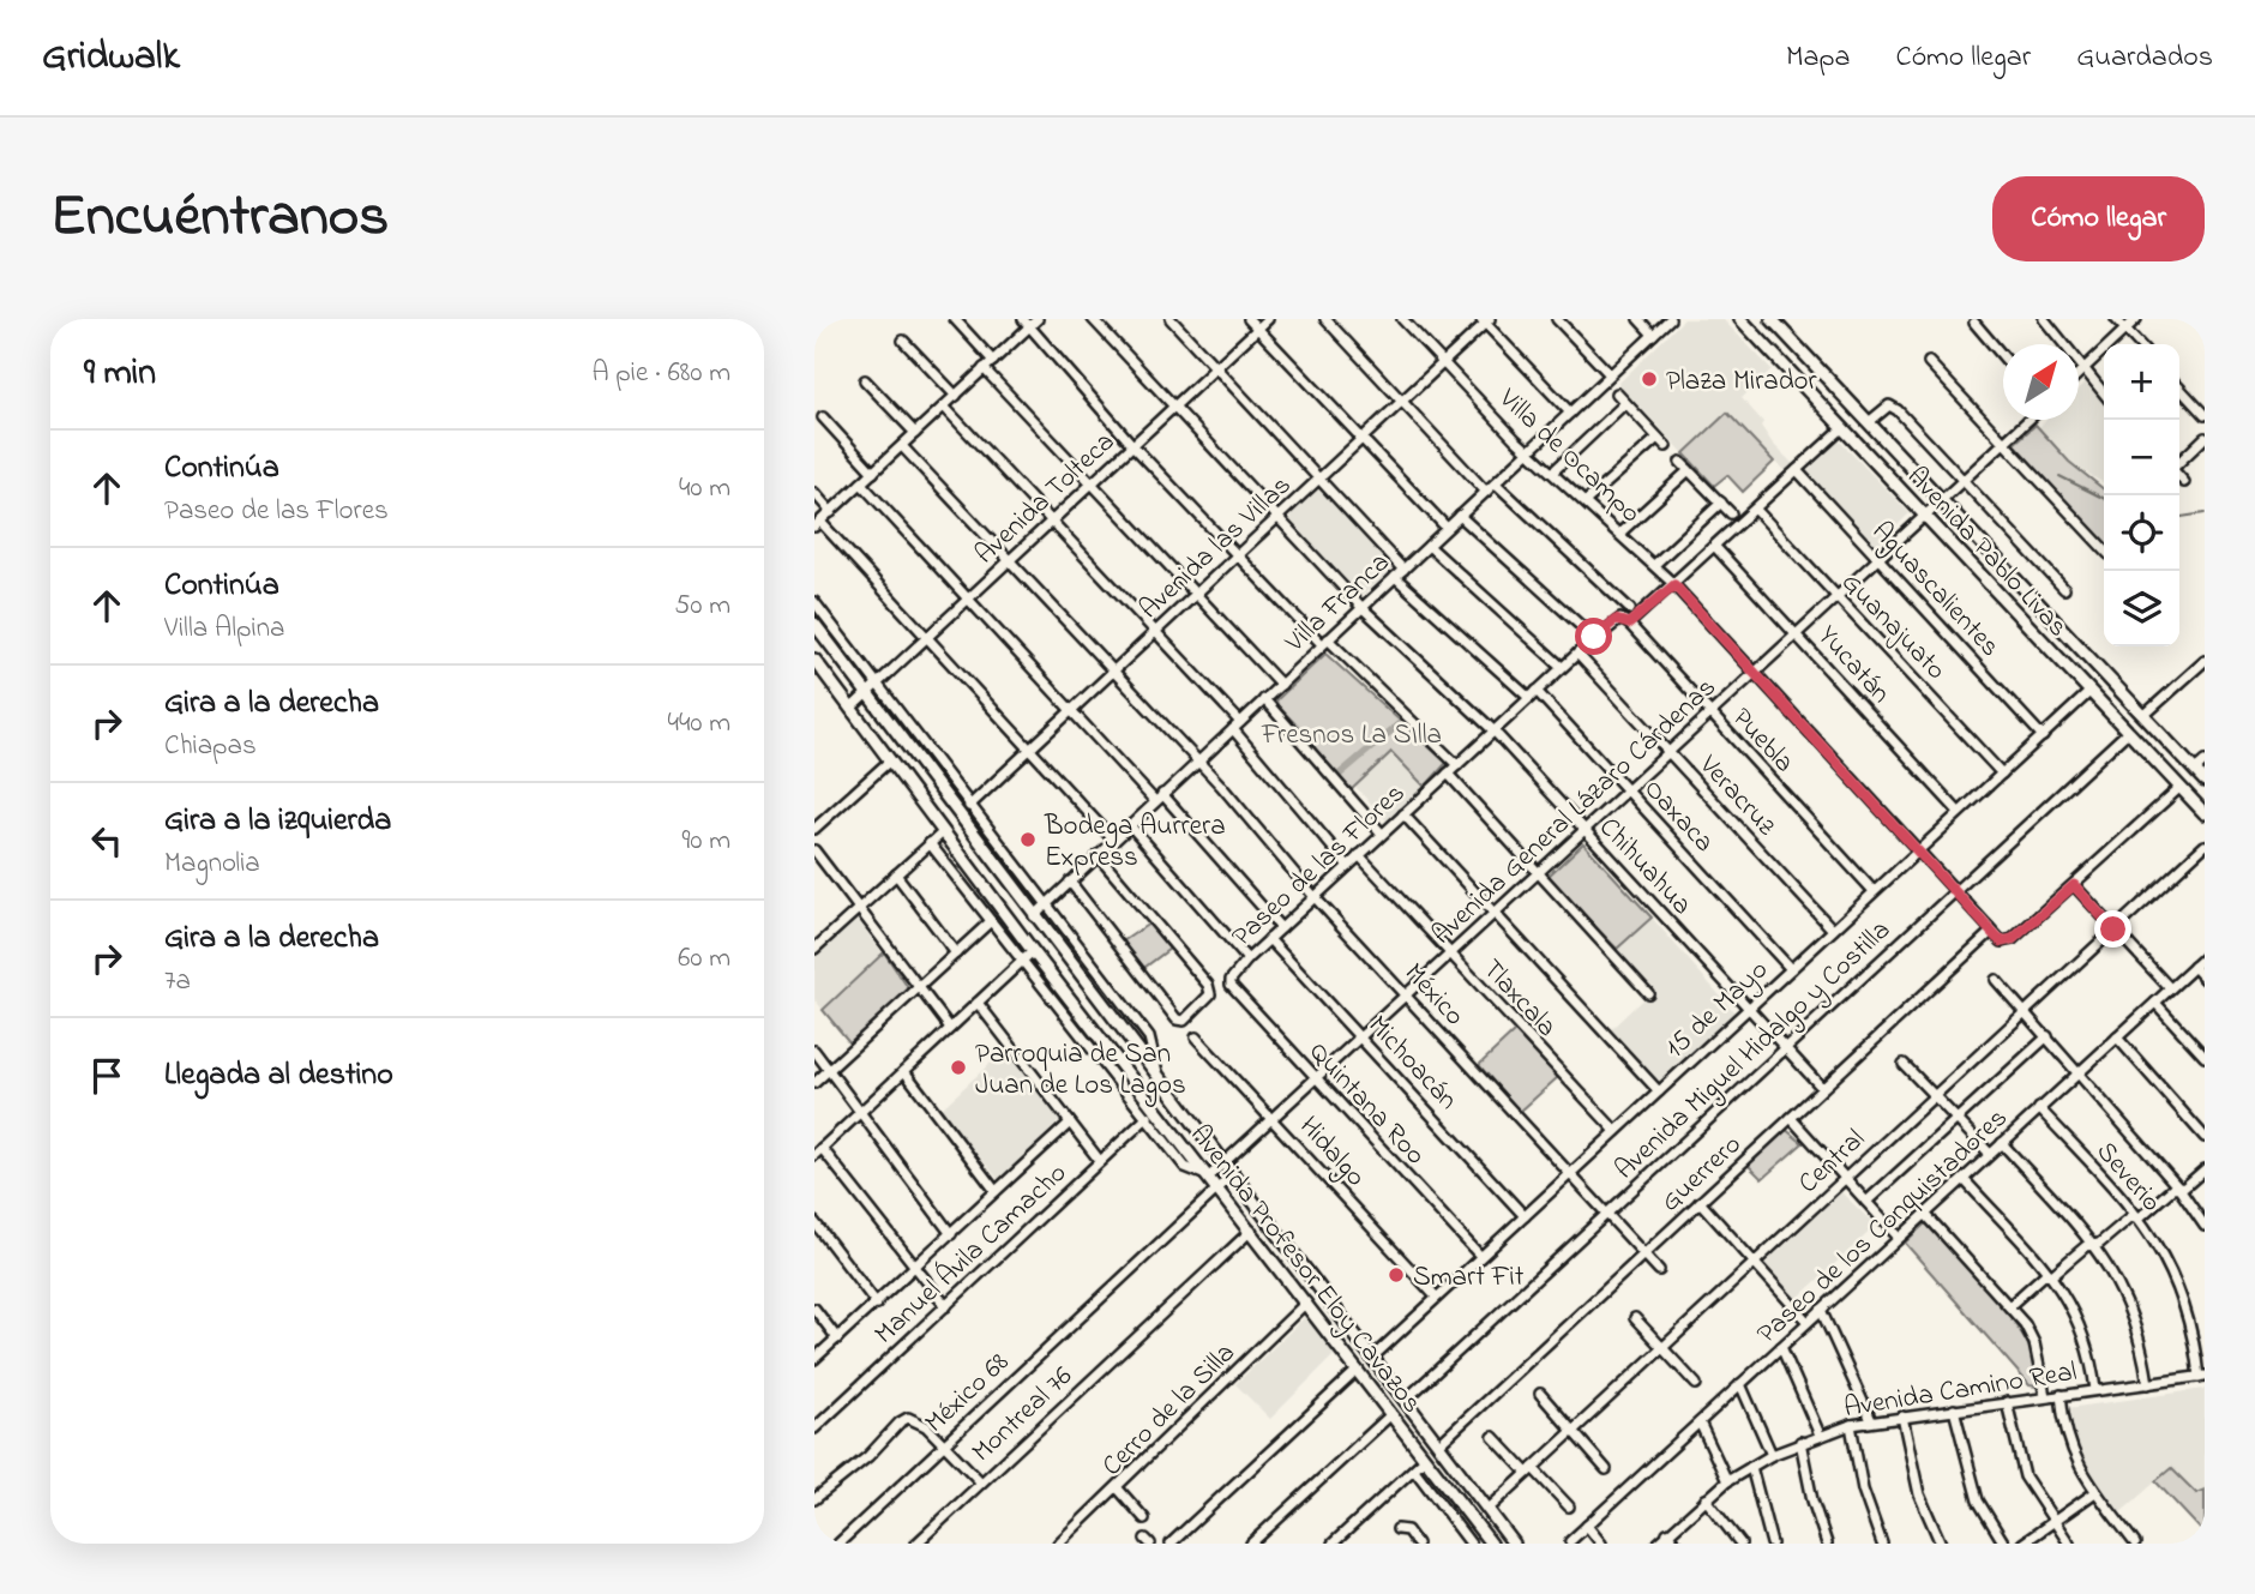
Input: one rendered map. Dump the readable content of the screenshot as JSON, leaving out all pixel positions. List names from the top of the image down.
{
  "streets": {
    "main road": ["Avenida Pablo Livas", "Avenida Profesor Eloy Cavazos"],
    "street": [
      "Villa de Ocampo",
      "Avenida Tolteca",
      "Avenida las Villas",
      "Aguascalientes",
      "Villa Franca",
      "Guanajuato",
      "Yucatán",
      "Puebla",
      "Veracruz",
      "Avenida General Lázaro Cárdenas",
      "Oaxaca",
      "Paseo de las Flores",
      "Chihuahua",
      "México",
      "Tlaxcala",
      "15 de Mayo",
      "Avenida Miguel Hidalgo y Costilla",
      "Michoacán",
      "Quintana Roo",
      "Hidalgo",
      "Central",
      "Guerrero",
      "Severio",
      "Paseo de los Conquistadores",
      "Manuel Ávila Camacho",
      "Avenida Camino Real",
      "México 68",
      "Cerro de la Silla",
      "Montreal 76"
    ]
  },
  "crossings": [
    ["Villa de Ocampo", "Avenida las Villas"],
    ["Villa de Ocampo", "Villa Franca"],
    ["Villa de Ocampo", "Avenida General Lázaro Cárdenas"],
    ["Villa de Ocampo", "Paseo de las Flores"],
    ["Villa de Ocampo", "15 de Mayo"],
    ["Villa de Ocampo", "Avenida Miguel Hidalgo y Costilla"],
    ["Villa de Ocampo", "Guerrero"],
    ["Avenida Tolteca", "Oaxaca"],
    ["Avenida Tolteca", "Chihuahua"],
    ["Avenida Tolteca", "México"],
    ["Avenida Tolteca", "Avenida Profesor Eloy Cavazos"],
    ["Avenida las Villas", "Oaxaca"],
    ["Avenida las Villas", "Chihuahua"],
    ["Avenida las Villas", "México"],
    ["Avenida las Villas", "Avenida Profesor Eloy Cavazos"],
    ["Avenida Pablo Livas", "Avenida General Lázaro Cárdenas"],
    ["Avenida Pablo Livas", "Paseo de las Flores"],
    ["Avenida Pablo Livas", "15 de Mayo"],
    ["Avenida Pablo Livas", "Avenida Miguel Hidalgo y Costilla"],
    ["Aguascalientes", "Avenida General Lázaro Cárdenas"],
    ["Aguascalientes", "Paseo de las Flores"],
    ["Aguascalientes", "15 de Mayo"],
    ["Villa Franca", "Oaxaca"],
    ["Villa Franca", "Chihuahua"],
    ["Villa Franca", "México"],
    ["Villa Franca", "Avenida Profesor Eloy Cavazos"],
    ["Guanajuato", "Avenida General Lázaro Cárdenas"],
    ["Guanajuato", "Paseo de las Flores"],
    ["Guanajuato", "15 de Mayo"],
    ["Yucatán", "Avenida General Lázaro Cárdenas"],
    ["Yucatán", "Paseo de las Flores"],
    ["Yucatán", "15 de Mayo"],
    ["Puebla", "Avenida General Lázaro Cárdenas"],
    ["Puebla", "Paseo de las Flores"],
    ["Puebla", "15 de Mayo"],
    ["Veracruz", "Avenida General Lázaro Cárdenas"],
    ["Veracruz", "Paseo de las Flores"],
    ["Veracruz", "15 de Mayo"],
    ["Avenida General Lázaro Cárdenas", "Oaxaca"],
    ["Avenida General Lázaro Cárdenas", "Chihuahua"],
    ["Avenida General Lázaro Cárdenas", "México"],
    ["Avenida General Lázaro Cárdenas", "Tlaxcala"],
    ["Avenida General Lázaro Cárdenas", "Michoacán"],
    ["Avenida General Lázaro Cárdenas", "Quintana Roo"],
    ["Avenida General Lázaro Cárdenas", "Hidalgo"],
    ["Avenida General Lázaro Cárdenas", "Avenida Profesor Eloy Cavazos"],
    ["Oaxaca", "Paseo de las Flores"],
    ["Oaxaca", "15 de Mayo"],
    ["Paseo de las Flores", "Chihuahua"],
    ["Paseo de las Flores", "México"],
    ["Paseo de las Flores", "Tlaxcala"],
    ["Paseo de las Flores", "Michoacán"],
    ["Paseo de las Flores", "Quintana Roo"],
    ["Chihuahua", "15 de Mayo"],
    ["Chihuahua", "Avenida Miguel Hidalgo y Costilla"],
    ["Chihuahua", "Guerrero"],
    ["México", "15 de Mayo"],
    ["México", "Avenida Miguel Hidalgo y Costilla"],
    ["México", "Guerrero"],
    ["Tlaxcala", "15 de Mayo"],
    ["15 de Mayo", "Michoacán"],
    ["15 de Mayo", "Quintana Roo"],
    ["15 de Mayo", "Hidalgo"],
    ["15 de Mayo", "Avenida Profesor Eloy Cavazos"],
    ["Avenida Miguel Hidalgo y Costilla", "Avenida Profesor Eloy Cavazos"],
    ["Central", "Avenida Profesor Eloy Cavazos"],
    ["Guerrero", "Avenida Profesor Eloy Cavazos"],
    ["Severio", "Paseo de los Conquistadores"],
    ["Severio", "Avenida Camino Real"],
    ["Manuel Ávila Camacho", "Avenida Profesor Eloy Cavazos"],
    ["Avenida Profesor Eloy Cavazos", "México 68"],
    ["Avenida Profesor Eloy Cavazos", "Cerro de la Silla"],
    ["Avenida Profesor Eloy Cavazos", "Montreal 76"]
  ],
  "parks": ["Fresnos La SIlla"],
  "places": [
    "Plaza Mirador",
    "Bodega Aurrera Express",
    "Parroquia de San Juan de Los Lagos",
    "Smart Fit"
  ],
  "north": "top right",
  "page": {
    "header": "Gridwalk",
    "nav": ["Mapa", "Cómo llegar", "Guardados"],
    "title": "Encuéntranos",
    "buttons": "Cómo llegar",
    "heading": ["9 min", "A pie · 680 m"],
    "map_buttons": ["+", "−"],
    "list": [
      ["Continúa", "Paseo de las Flores", "40 m"],
      ["Continúa", "Villa Alpina", "50 m"],
      ["Gira a la derecha", "Chiapas", "440 m"],
      ["Gira a la izquierda", "Magnolia", "90 m"],
      ["Gira a la derecha", "7a", "60 m"],
      "Llegada al destino"
    ]
  }
}
